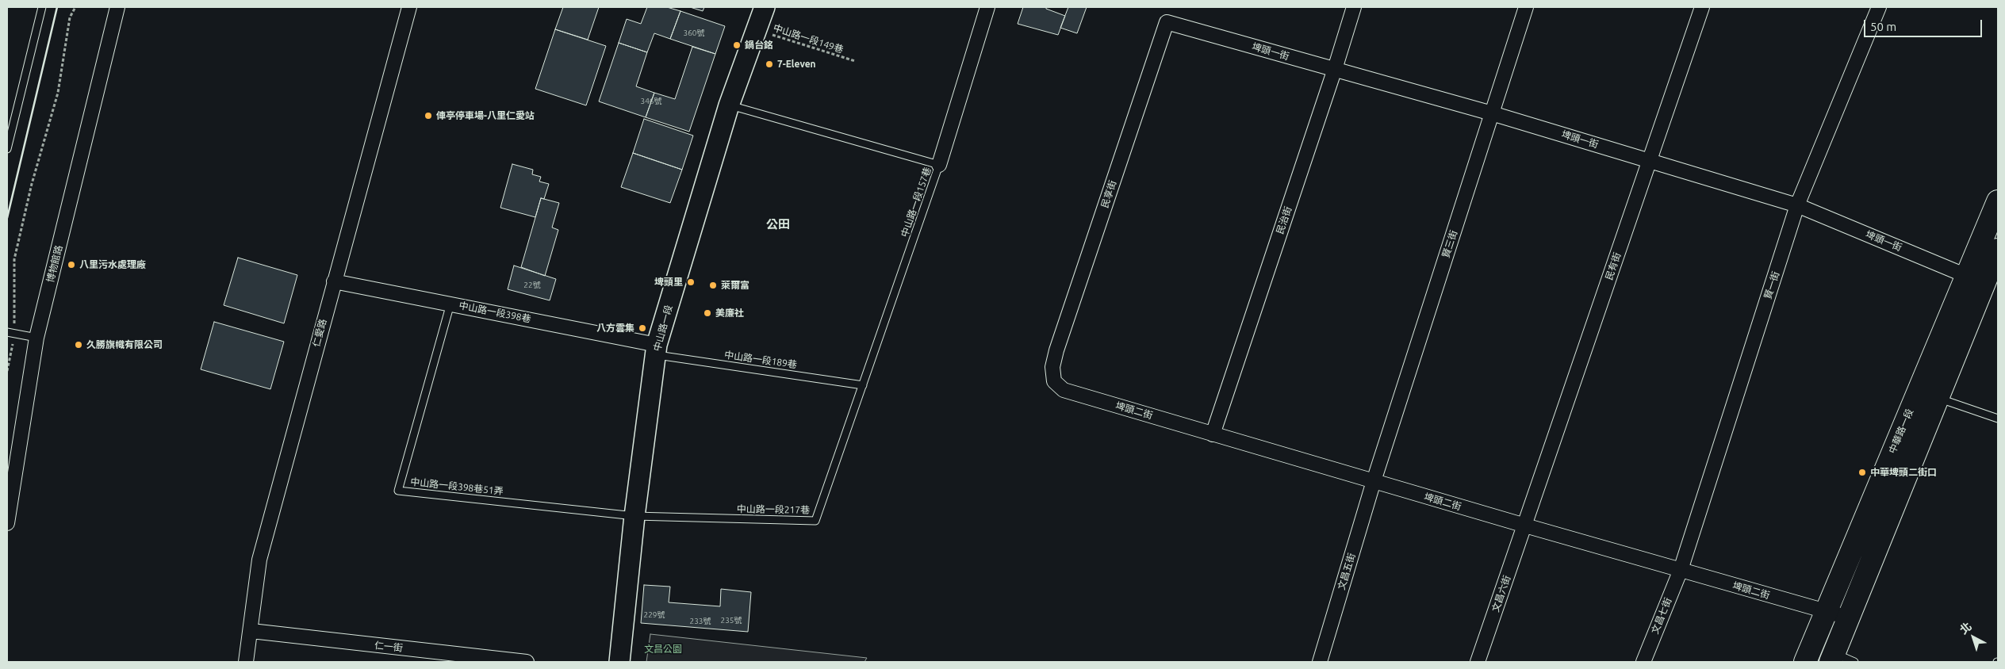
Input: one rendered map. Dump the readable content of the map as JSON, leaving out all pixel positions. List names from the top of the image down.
{
  "streets": {
    "main road": ["中山路一段", "中華路一段"],
    "street": [
      "埤頭一街",
      "民享街",
      "民治街",
      "賢三街",
      "博物館路",
      "民有街",
      "賢一街",
      "中山路一段398巷",
      "仁愛路",
      "埤頭二街",
      "文昌五街",
      "文昌六街",
      "文昌七街",
      "仁一街"
    ],
    "lane": [
      "中山路一段157巷",
      "中山路一段189巷",
      "中山路一段398巷51弄",
      "中山路一段217巷"
    ],
    "path": ["中山路一段149巷"]
  },
  "crossings": [
    ["中山路一段149巷", "中山路一段"],
    ["埤頭一街", "民享街"],
    ["埤頭一街", "民治街"],
    ["埤頭一街", "賢三街"],
    ["埤頭一街", "民有街"],
    ["埤頭一街", "賢一街"],
    ["埤頭一街", "中華路一段"],
    ["民享街", "埤頭二街"],
    ["中山路一段157巷", "中山路一段"],
    ["中山路一段157巷", "中山路一段189巷"],
    ["中山路一段157巷", "中山路一段217巷"],
    ["民治街", "埤頭二街"],
    ["賢三街", "埤頭二街"],
    ["賢三街", "文昌五街"],
    ["民有街", "埤頭二街"],
    ["民有街", "文昌六街"],
    ["賢一街", "埤頭二街"],
    ["賢一街", "文昌七街"],
    ["中山路一段398巷", "中山路一段"],
    ["中山路一段398巷", "仁愛路"],
    ["中山路一段398巷", "中山路一段189巷"],
    ["中山路一段398巷", "中山路一段398巷51弄"],
    ["中山路一段", "中山路一段189巷"],
    ["中山路一段", "中山路一段398巷51弄"],
    ["中山路一段", "中山路一段217巷"],
    ["仁愛路", "仁一街"],
    ["中山路一段189巷", "中山路一段217巷"],
    ["埤頭二街", "中華路一段"],
    ["埤頭二街", "文昌五街"],
    ["埤頭二街", "文昌六街"],
    ["埤頭二街", "文昌七街"],
    ["中山路一段398巷51弄", "中山路一段217巷"]
  ],
  "districts": ["公田"],
  "parks": ["文昌公園"],
  "places": [
    "鍋台銘",
    "7-Eleven",
    "俥亭停車場-八里仁愛站",
    "八里污水處理廠",
    "埤頭里",
    "萊爾富",
    "美廉社",
    "八方雲集",
    "久勝旗幟有限公司",
    "中華埤頭二街口"
  ],
  "house_numbers": [
    "360號",
    "346號",
    "22號",
    "229號",
    "235號",
    "233號"
  ],
  "scale_bar": "50 m",
  "north": "top left"
}
